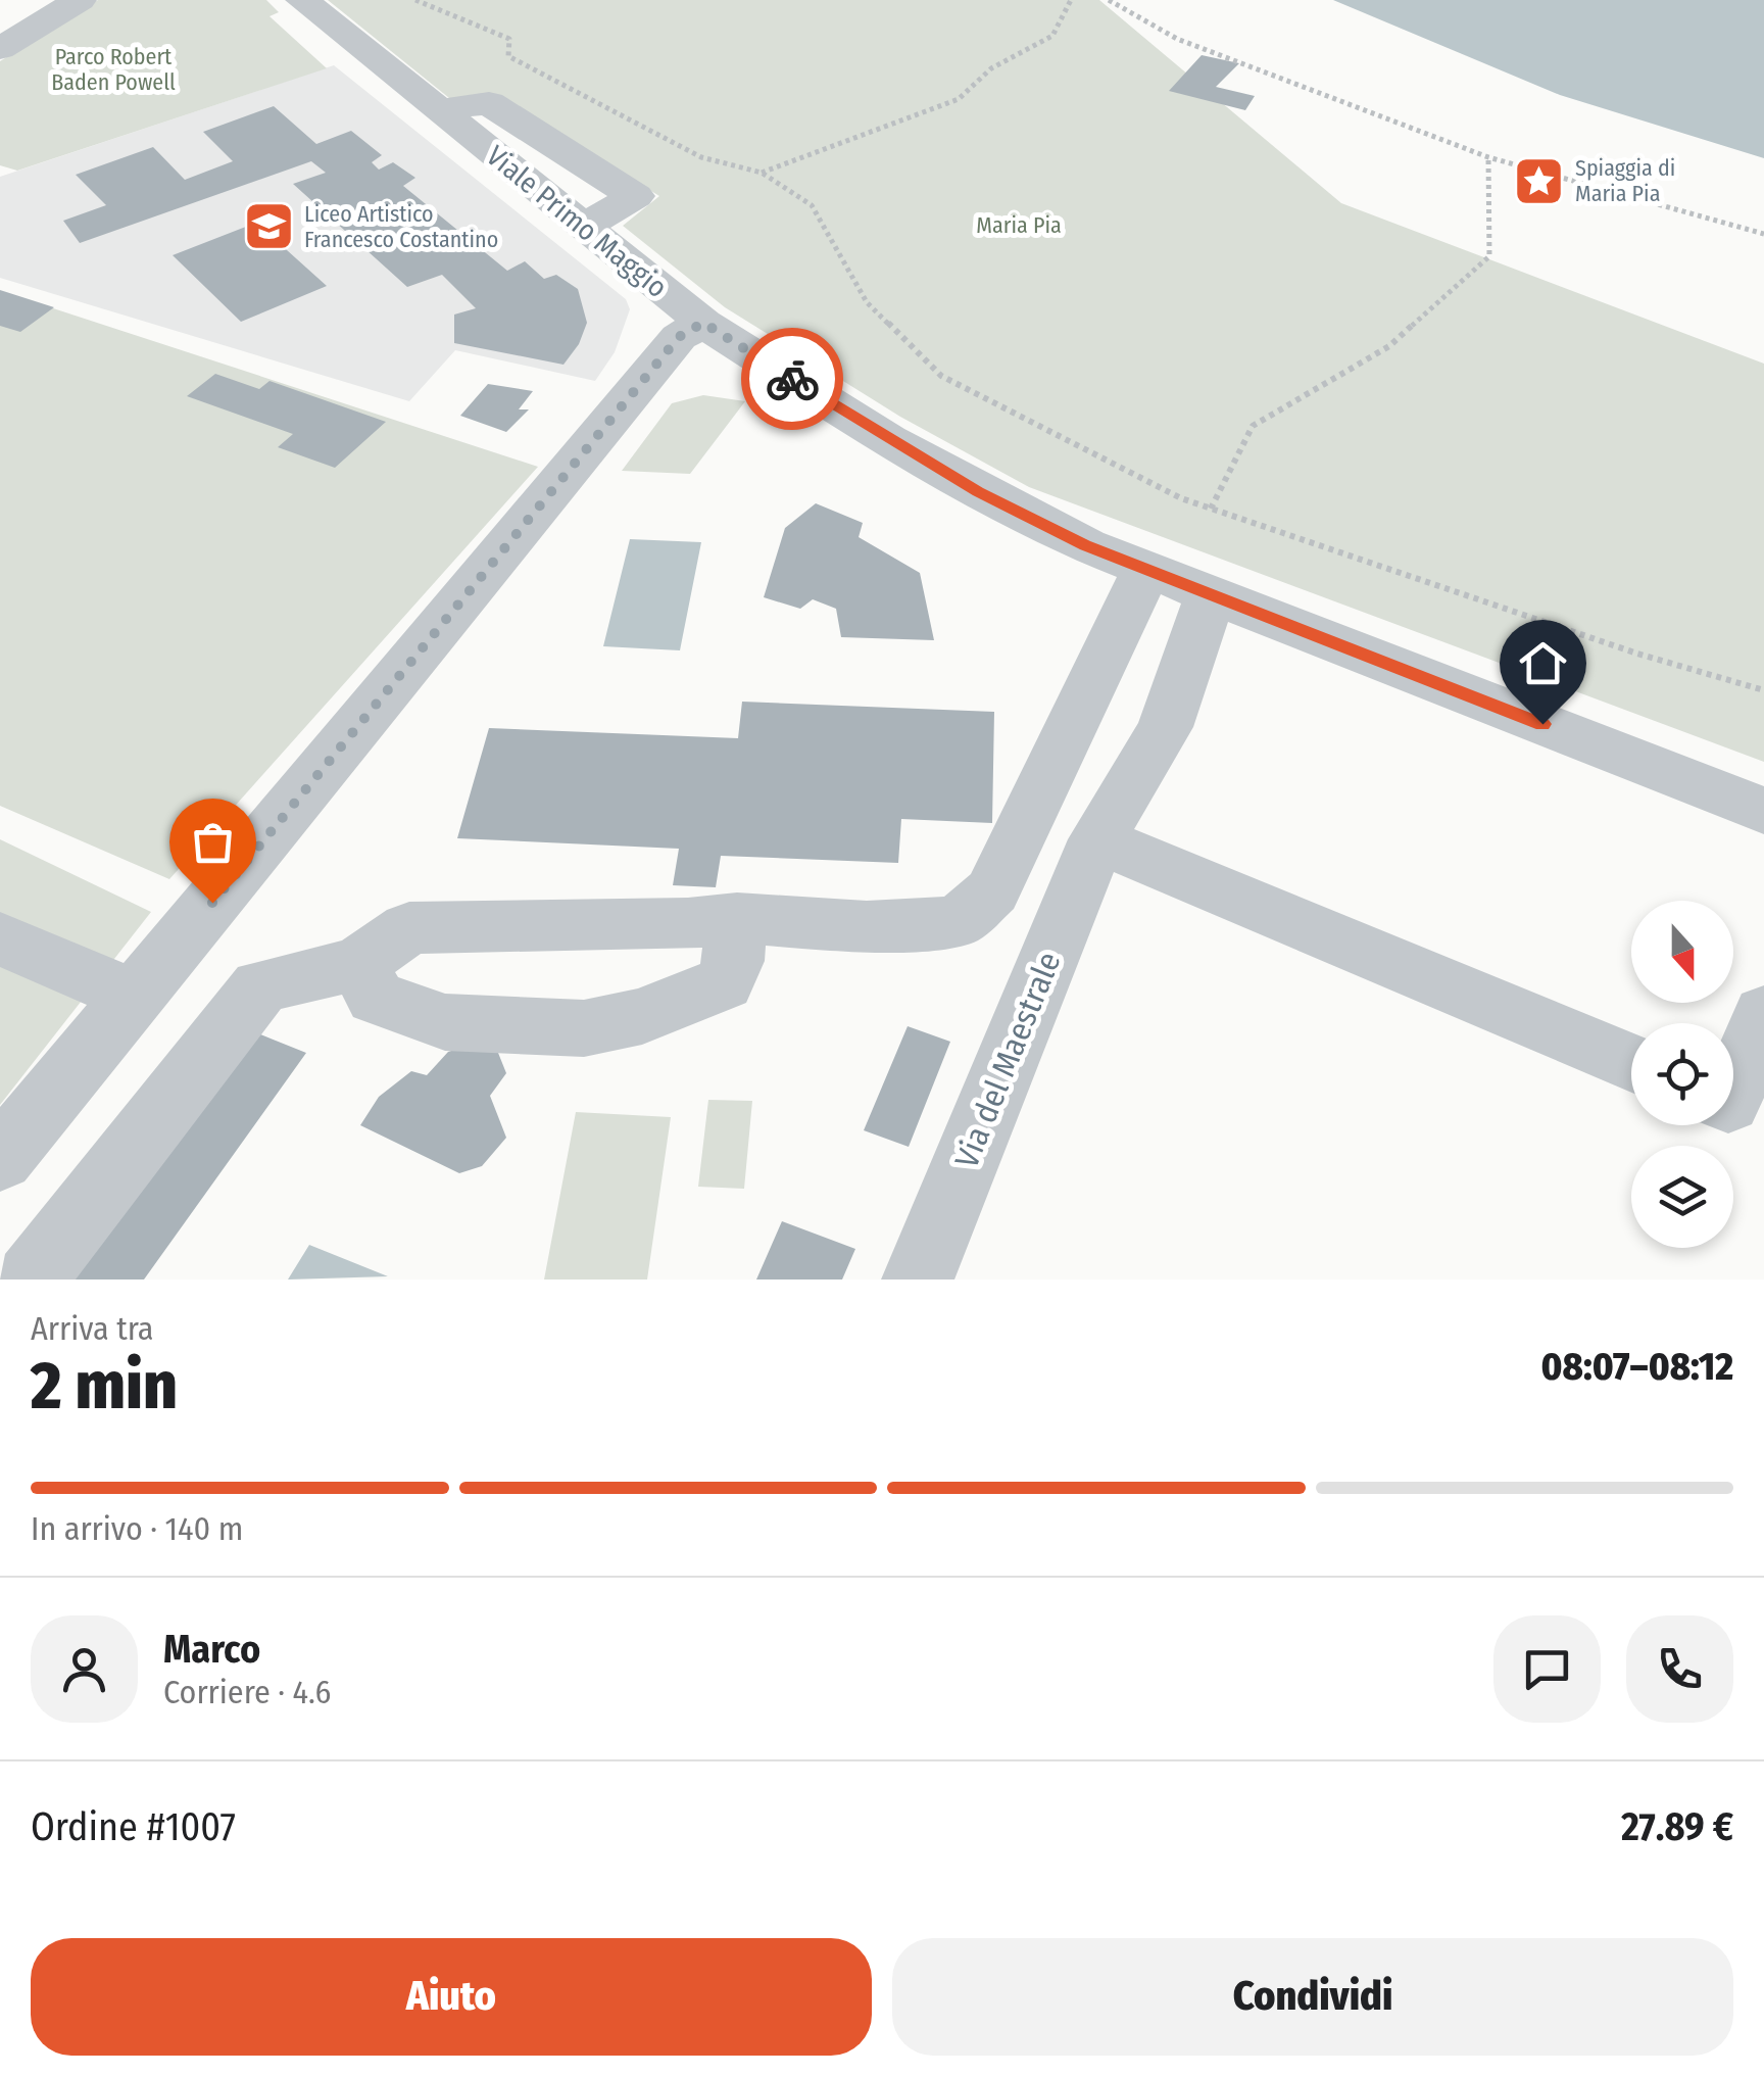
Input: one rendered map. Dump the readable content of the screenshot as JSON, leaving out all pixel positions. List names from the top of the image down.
{
  "streets": {
    "street": ["Viale Primo Maggio", "Via del Maestrale"]
  },
  "crossings": [
    ["Viale Primo Maggio", "Via del Maestrale"]
  ],
  "parks": ["Parco Robert Baden Powell", "Maria Pia"],
  "places": {
    "place": ["Spiaggia di Maria Pia"],
    "school or university": ["Liceo Artistico Francesco Costantino"]
  },
  "north": "bottom",
  "page": {
    "heading": ["2 min", "Arriva tra", "08:07–08:12"],
    "panel": [
      "Marco",
      "Corriere · 4.6",
      "Ordine #1007",
      "27.89 €"
    ],
    "bar": "In arrivo · 140 m",
    "buttons": ["Aiuto", "Condividi"]
  }
}
